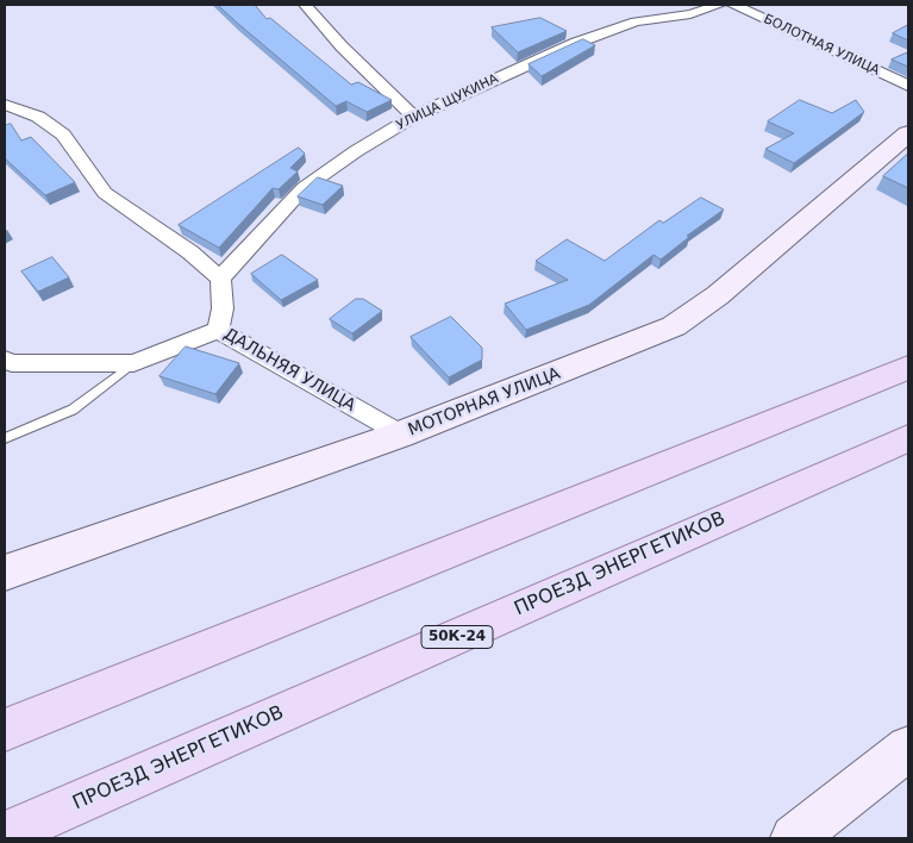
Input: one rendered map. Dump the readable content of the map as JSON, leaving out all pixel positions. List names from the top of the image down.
{
  "streets": {
    "main road": ["ПРОЕЗД ЭНЕРГЕТИКОВ", "50К-24"],
    "street": [
      "БОЛОТНАЯ УЛИЦА",
      "УЛИЦА ЩУКИНА",
      "ДАЛЬНЯЯ УЛИЦА",
      "МОТОРНАЯ УЛИЦА"
    ]
  },
  "crossings": [
    ["УЛИЦА ЩУКИНА", "ДАЛЬНЯЯ УЛИЦА"],
    ["ДАЛЬНЯЯ УЛИЦА", "МОТОРНАЯ УЛИЦА"]
  ]
}
